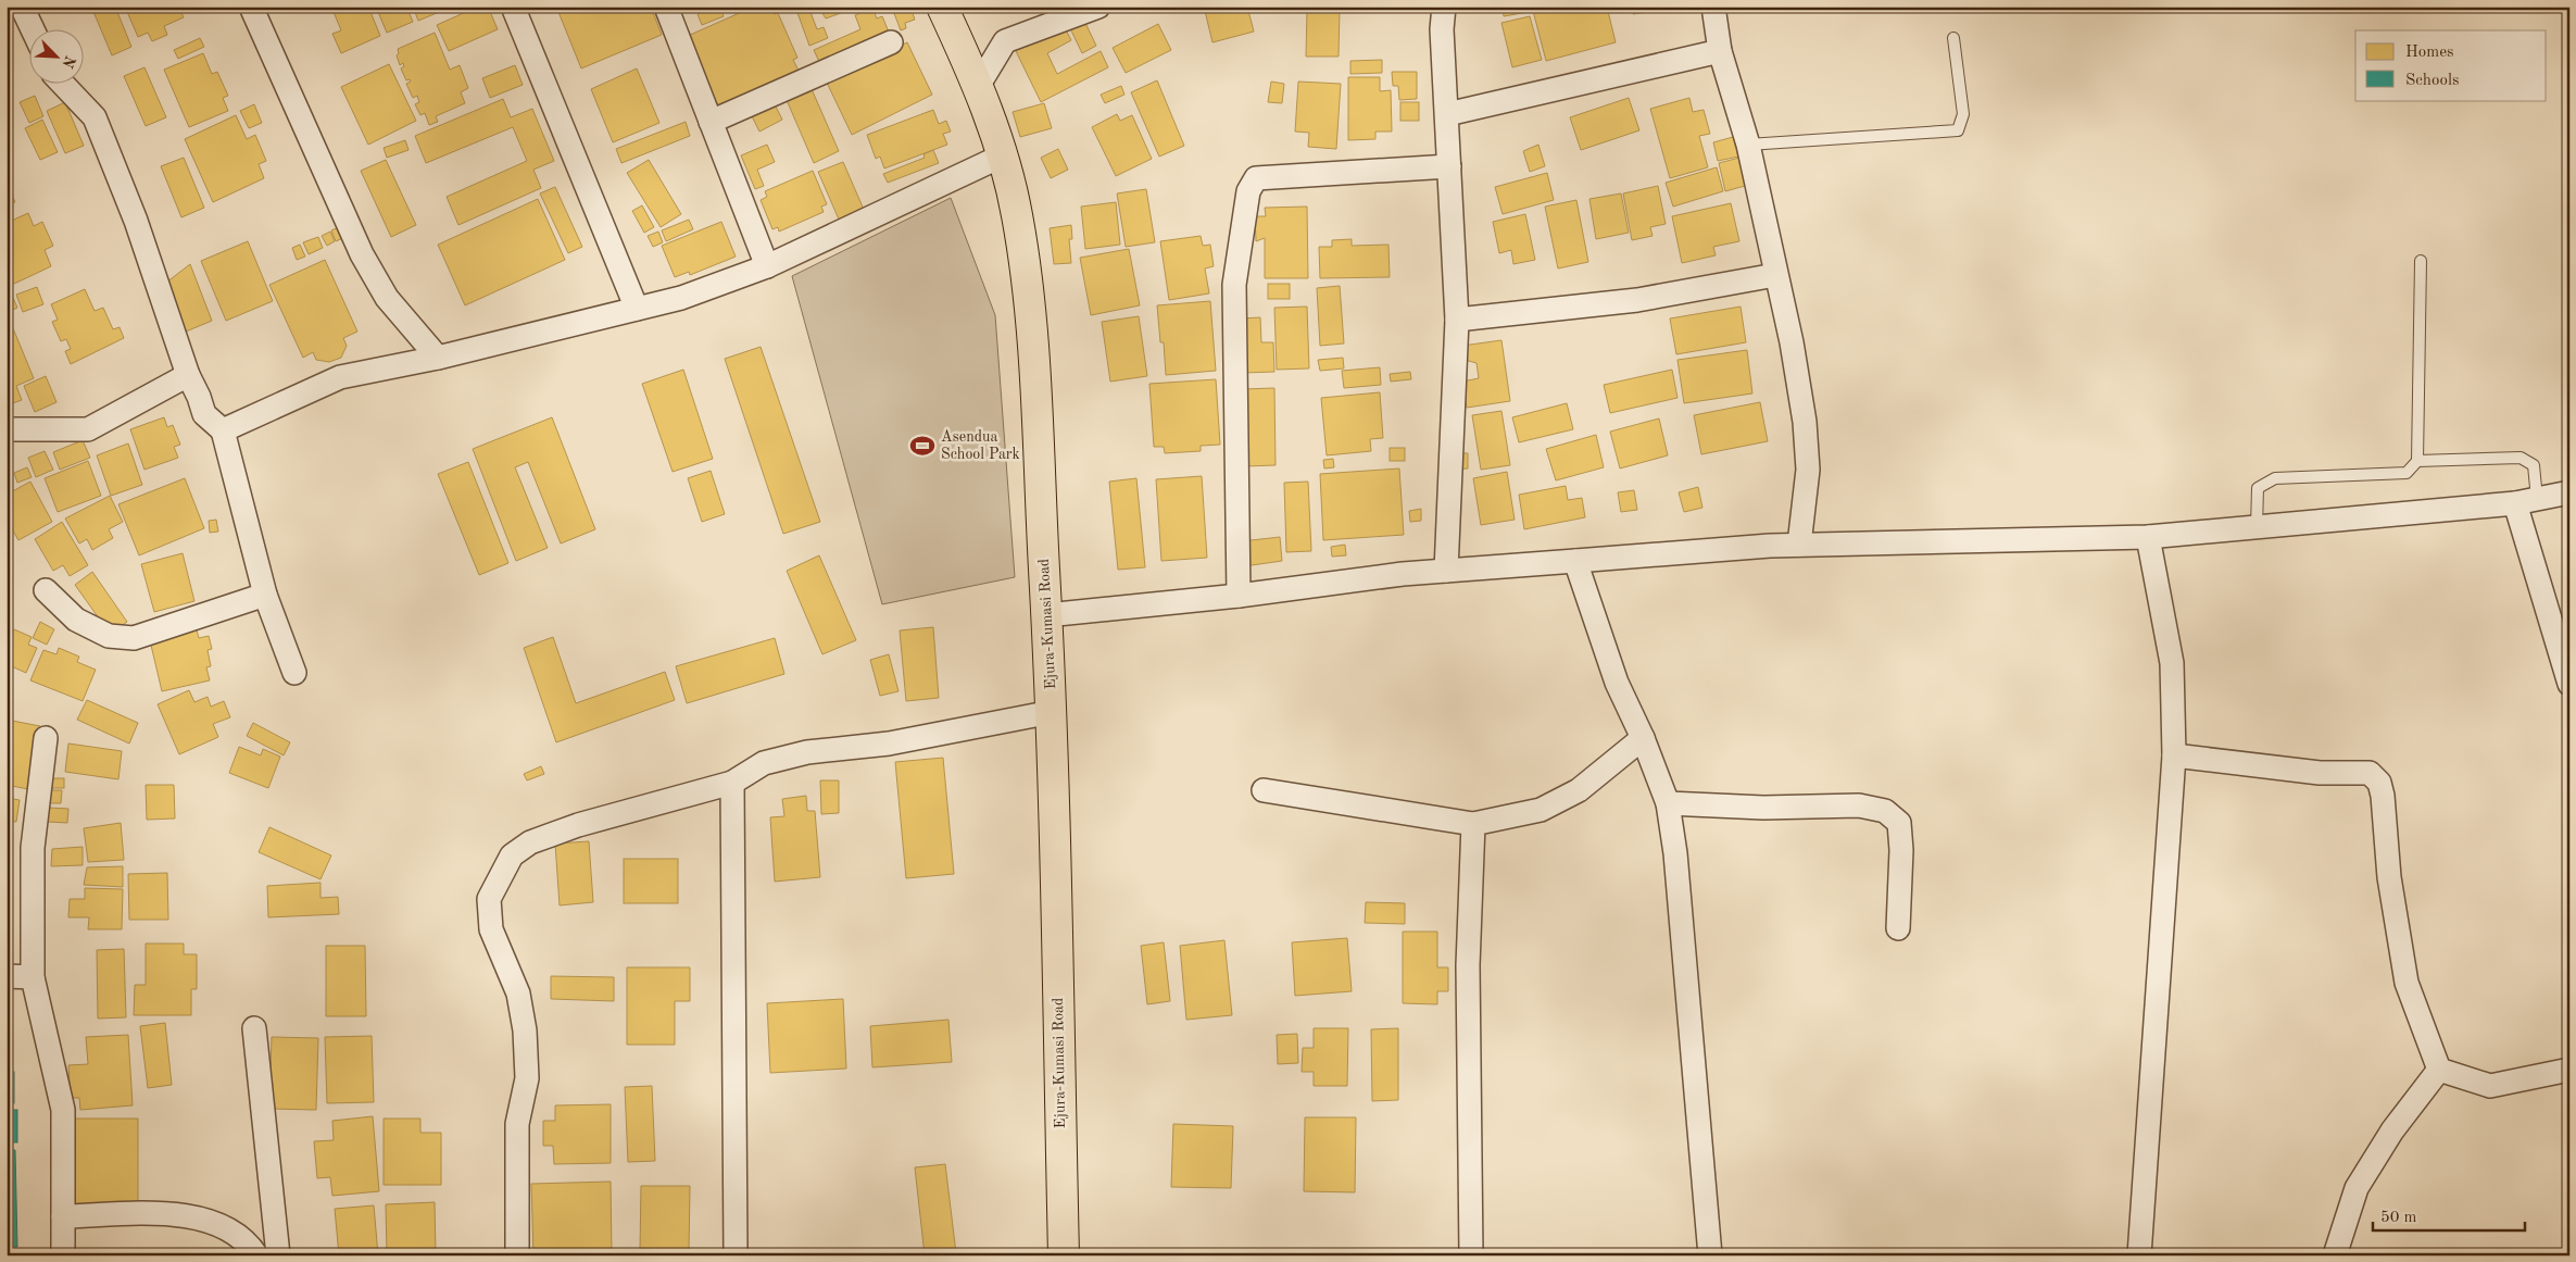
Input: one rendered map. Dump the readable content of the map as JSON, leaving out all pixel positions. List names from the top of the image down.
{
  "streets": {
    "main road": ["Ejura-Kumasi Road"]
  },
  "places": {
    "sports": ["Asendua School Park"]
  },
  "legend": ["Homes", "Schools"],
  "scale_bar": "50 m",
  "north": "bottom right"
}
